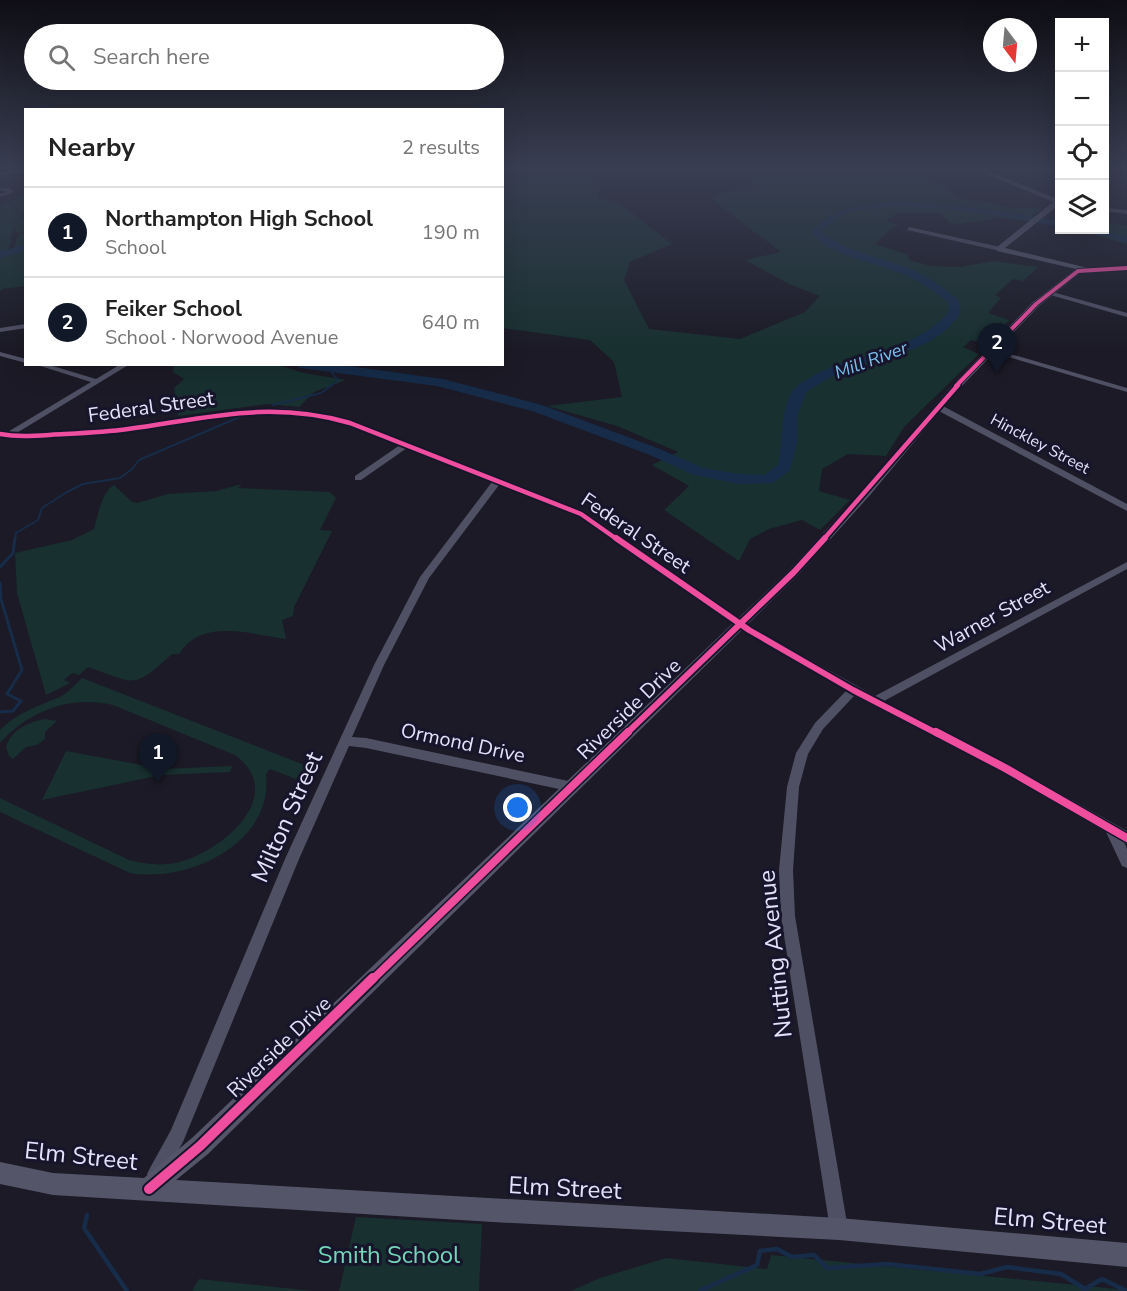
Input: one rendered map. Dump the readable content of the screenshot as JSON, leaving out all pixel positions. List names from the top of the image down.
{
  "streets": {
    "street": [
      "Federal Street",
      "Hinckley Street",
      "Warner Street",
      "Riverside Drive",
      "Ormond Drive",
      "Milton Street",
      "Nutting Avenue",
      "Elm Street"
    ]
  },
  "crossings": [
    ["Federal Street", "Warner Street"],
    ["Federal Street", "Riverside Drive"],
    ["Federal Street", "Milton Street"],
    ["Federal Street", "Nutting Avenue"],
    ["Hinckley Street", "Riverside Drive"],
    ["Riverside Drive", "Ormond Drive"],
    ["Riverside Drive", "Milton Street"],
    ["Riverside Drive", "Elm Street"],
    ["Ormond Drive", "Milton Street"],
    ["Milton Street", "Elm Street"],
    ["Nutting Avenue", "Elm Street"]
  ],
  "water": ["Mill River"],
  "parks": ["Smith School"],
  "north": "bottom",
  "page": {
    "map_buttons": ["+", "−"],
    "search": "Search here",
    "heading": ["Nearby", "2 results"],
    "list": [
      {
        "mark": "1",
        "name": "Northampton High School",
        "note": "School",
        "value": "190 m"
      },
      {
        "mark": "2",
        "name": "Feiker School",
        "note": "School · Norwood Avenue",
        "value": "640 m"
      }
    ],
    "pins": ["2", "1"]
  }
}
